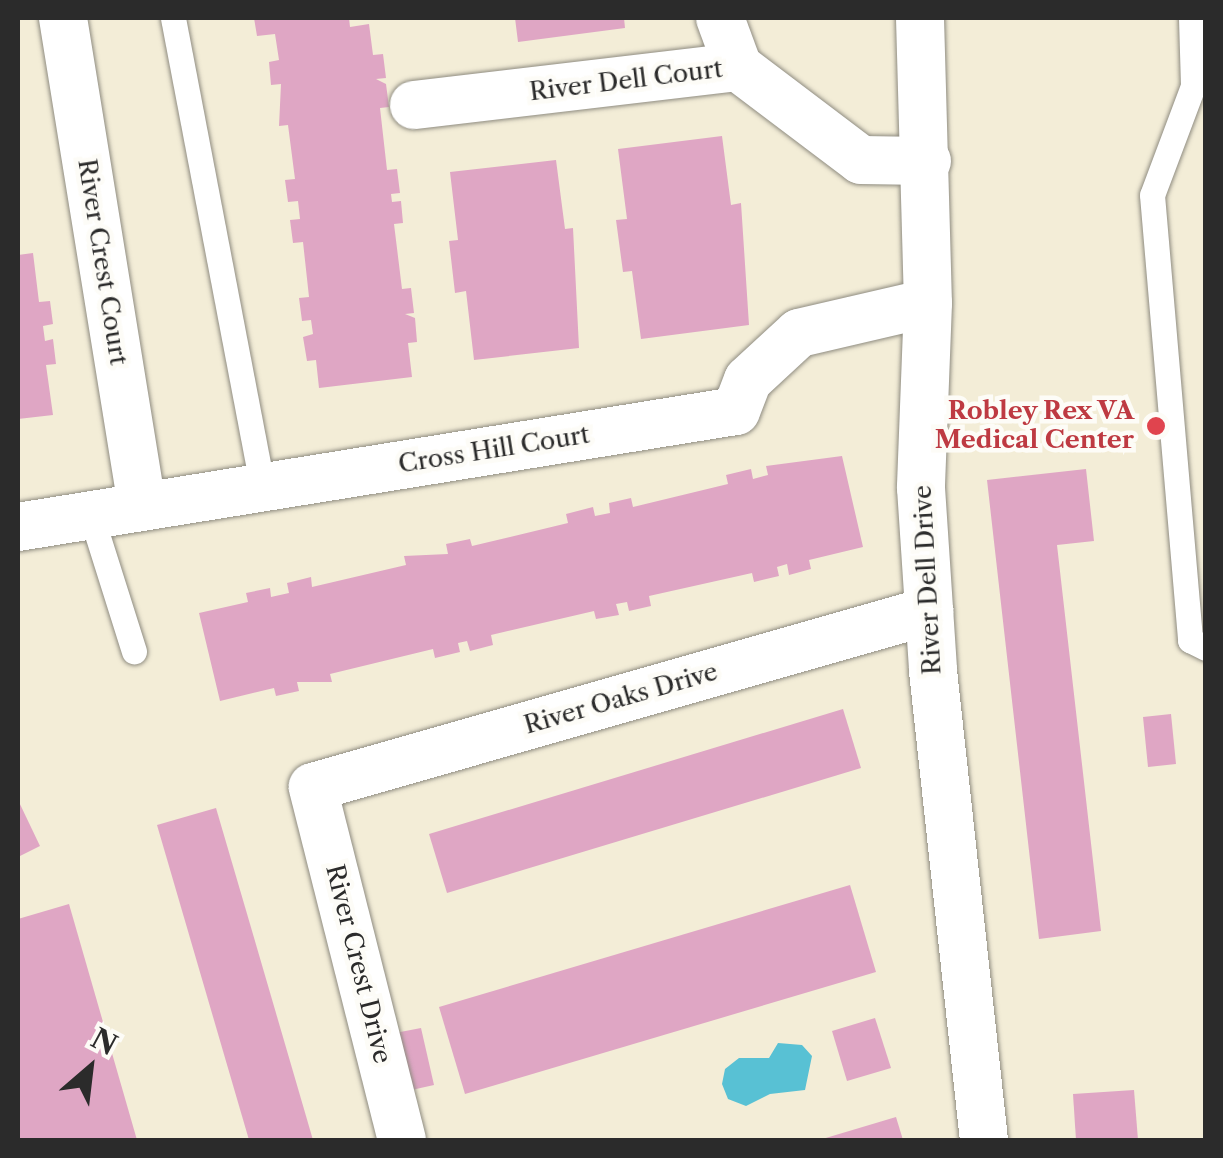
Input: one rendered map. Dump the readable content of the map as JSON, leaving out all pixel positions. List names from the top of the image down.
{
  "streets": {
    "street": [
      "River Dell Court",
      "River Crest Court",
      "Cross Hill Court",
      "River Dell Drive",
      "River Oaks Drive",
      "River Crest Drive"
    ]
  },
  "crossings": [
    ["River Dell Court", "River Dell Drive"],
    ["River Crest Court", "Cross Hill Court"],
    ["Cross Hill Court", "River Dell Drive"],
    ["River Dell Drive", "River Oaks Drive"],
    ["River Oaks Drive", "River Crest Drive"]
  ],
  "places": ["Robley Rex VA Medical Center"],
  "north": "top right"
}
